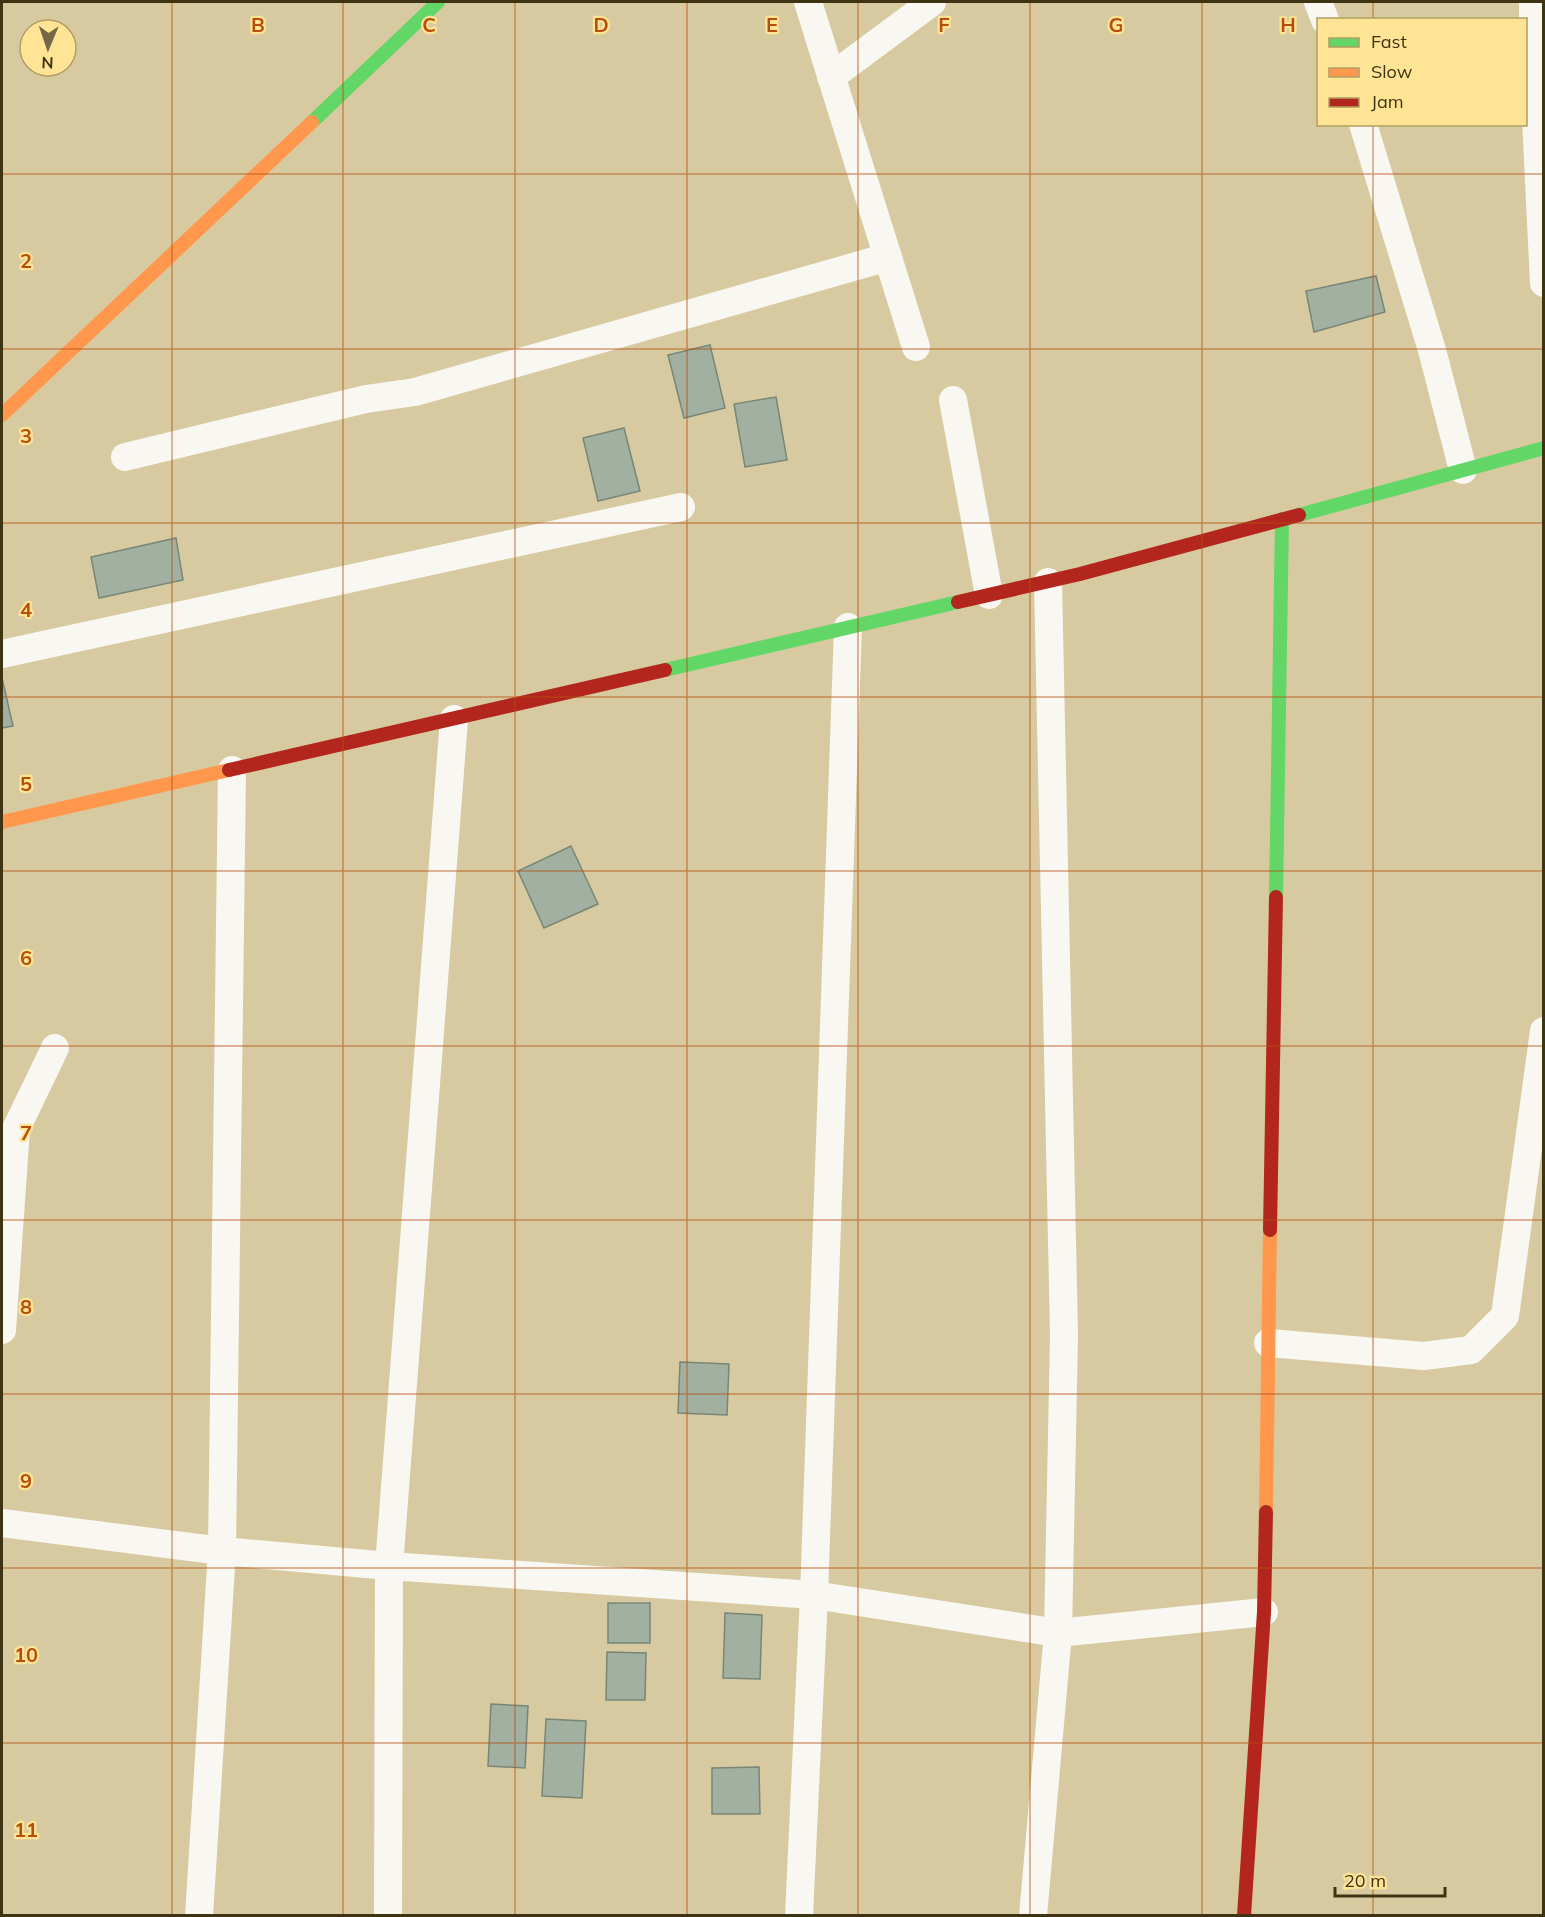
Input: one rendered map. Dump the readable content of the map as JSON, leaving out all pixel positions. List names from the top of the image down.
{
  "legend": ["Fast", "Slow", "Jam"],
  "scale_bar": "20 m",
  "north": "bottom",
  "grid": {
    "columns": [
      "B",
      "C",
      "D",
      "E",
      "F",
      "G",
      "H"
    ],
    "rows": [
      "2",
      "3",
      "4",
      "5",
      "6",
      "7",
      "8",
      "9",
      "10",
      "11"
    ]
  }
}
